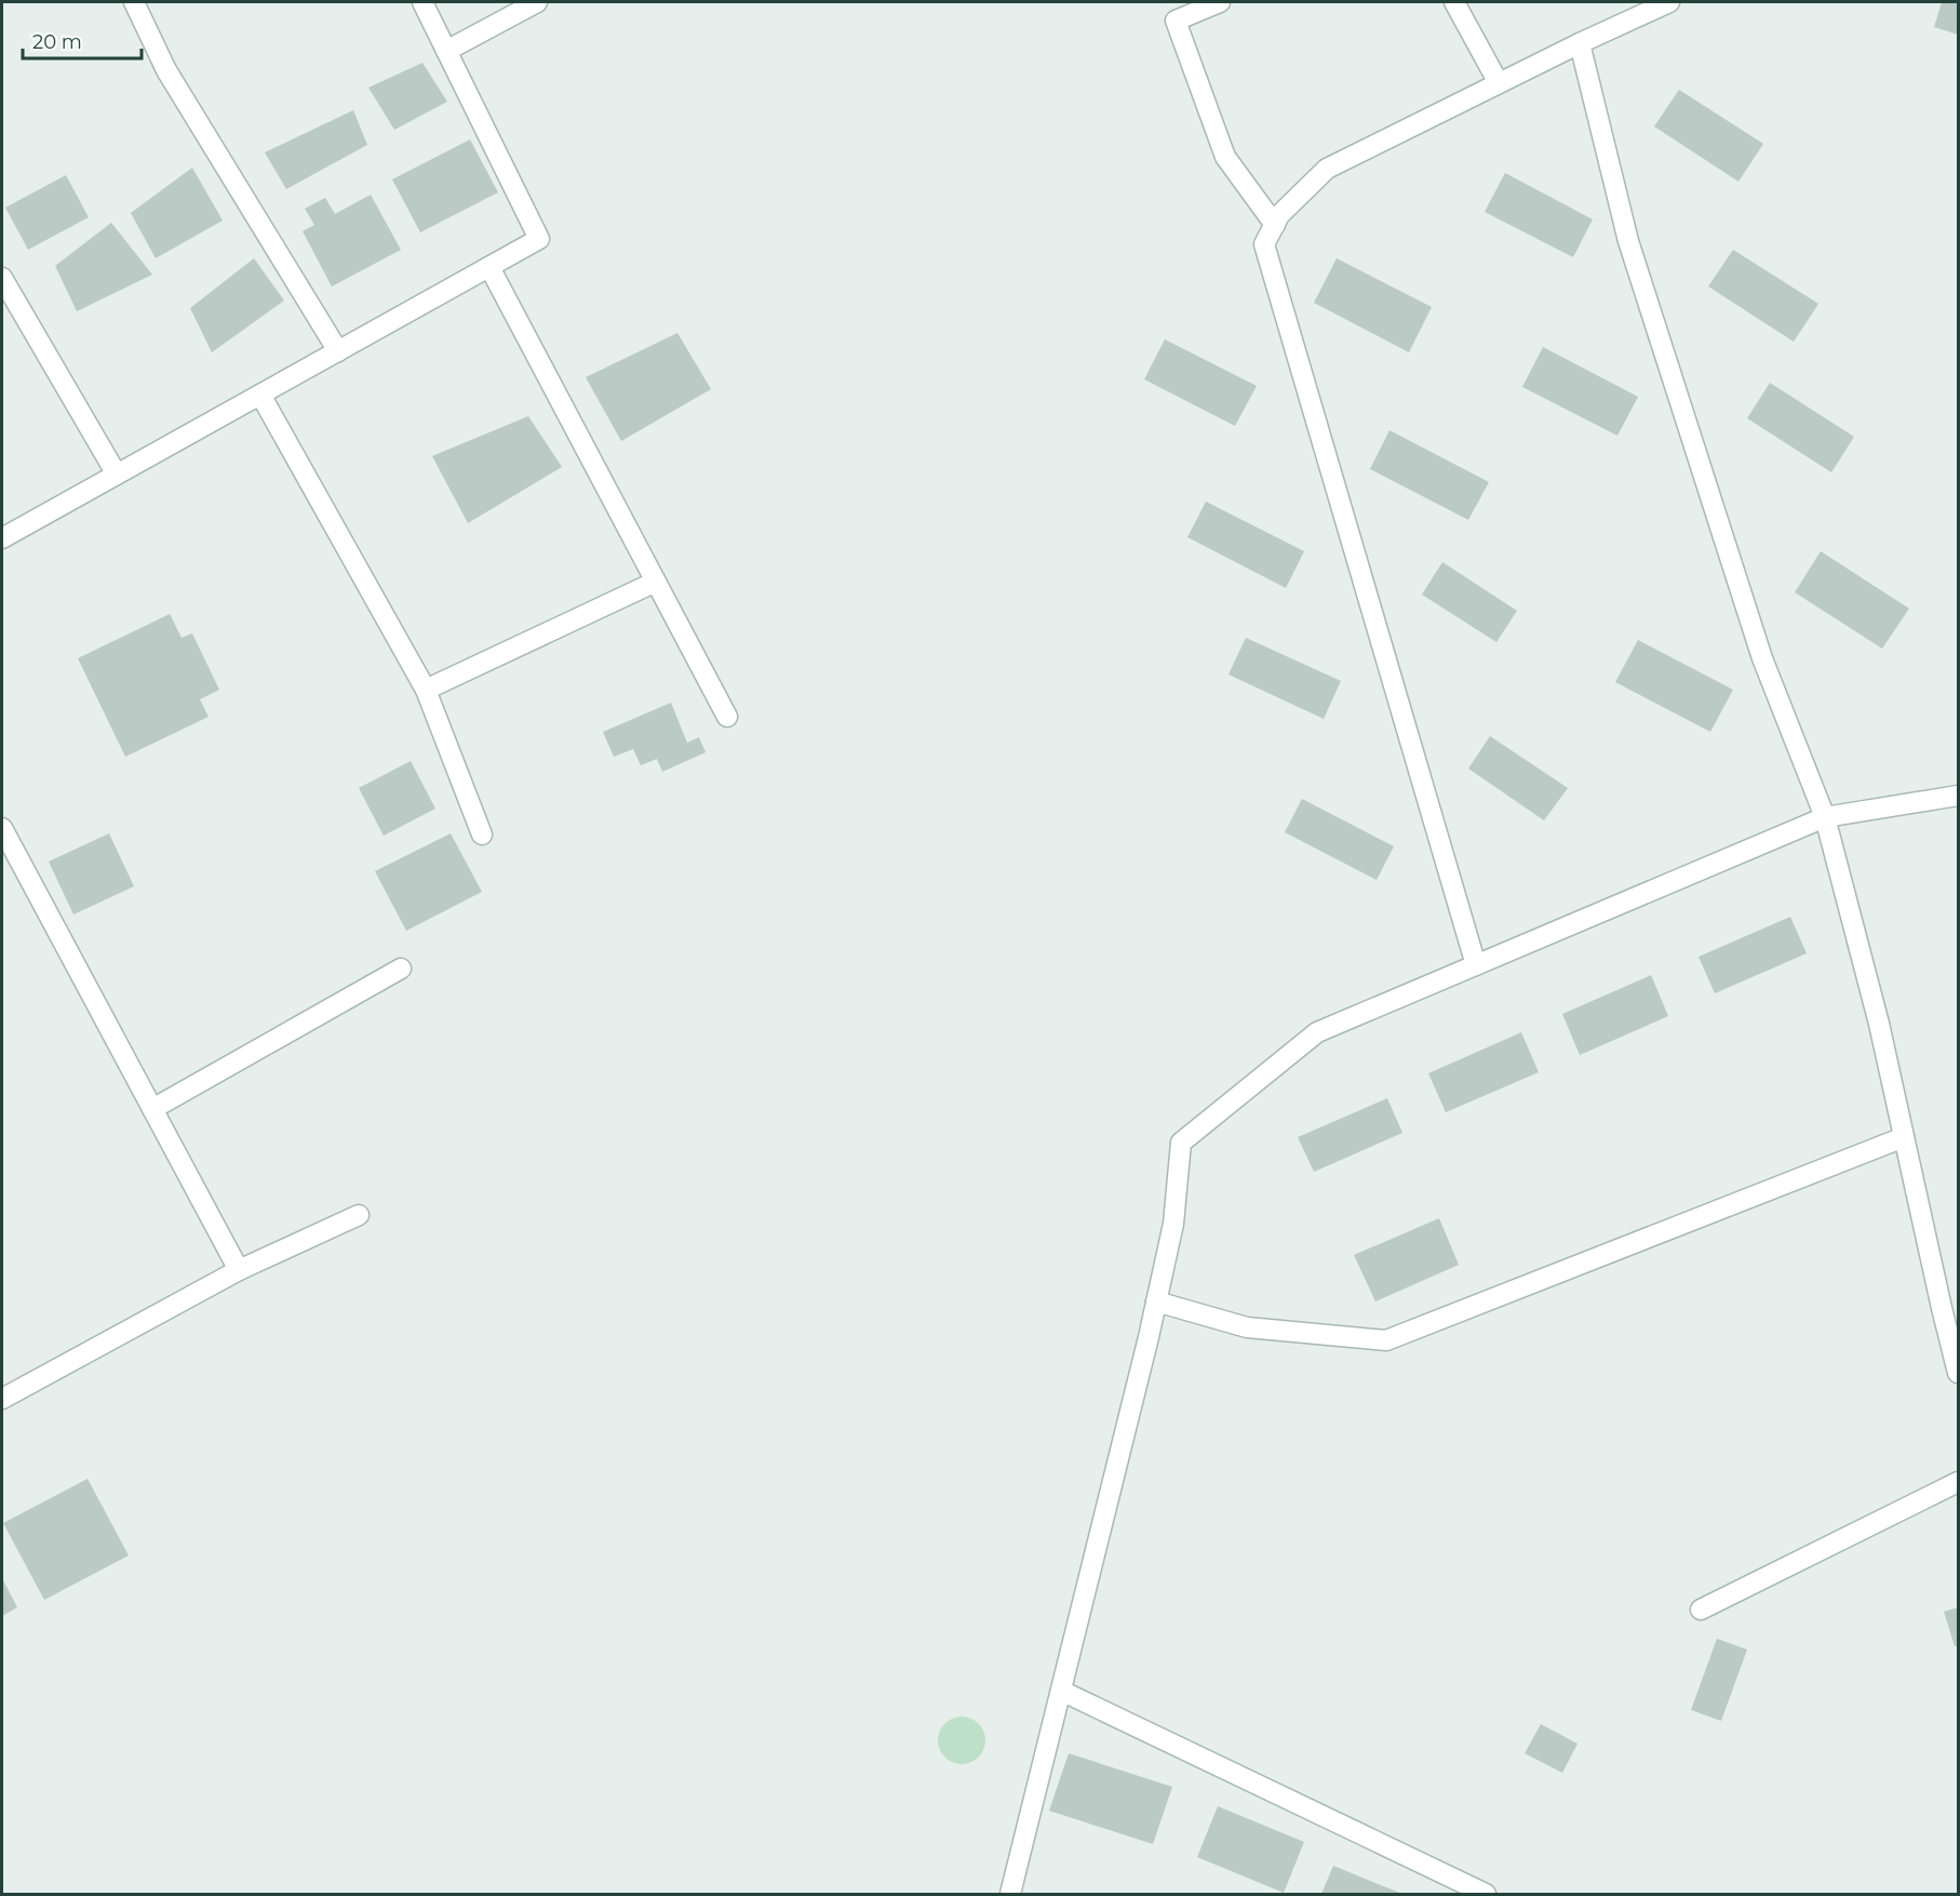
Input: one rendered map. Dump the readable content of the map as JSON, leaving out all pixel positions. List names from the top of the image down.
{
  "scale_bar": "20 m"
}
